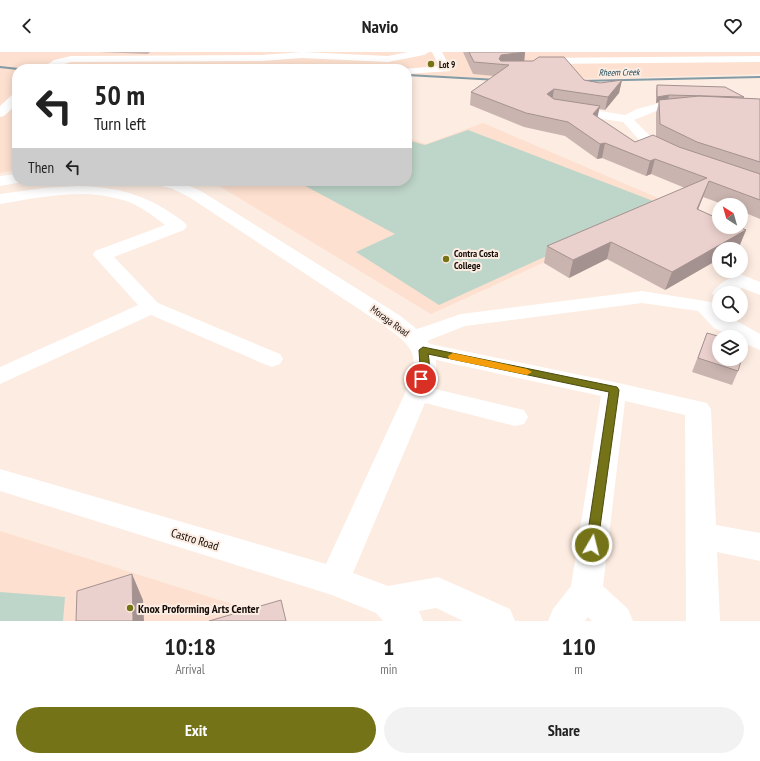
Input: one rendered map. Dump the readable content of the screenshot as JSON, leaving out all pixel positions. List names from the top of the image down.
{
  "streets": {
    "street": ["Moraga Road", "Castro Road"]
  },
  "water": ["Rheem Creek"],
  "places": ["Lot 9", "Contra Costa College", "Knox Proforming Arts Center"],
  "north": "top left",
  "page": {
    "header": "Navio",
    "turn": ["50 m", "Turn left"],
    "then": "Then",
    "eta": [
      "10:18",
      "Arrival",
      "1",
      "min",
      "110",
      "m"
    ],
    "buttons": ["Exit", "Share"]
  }
}
